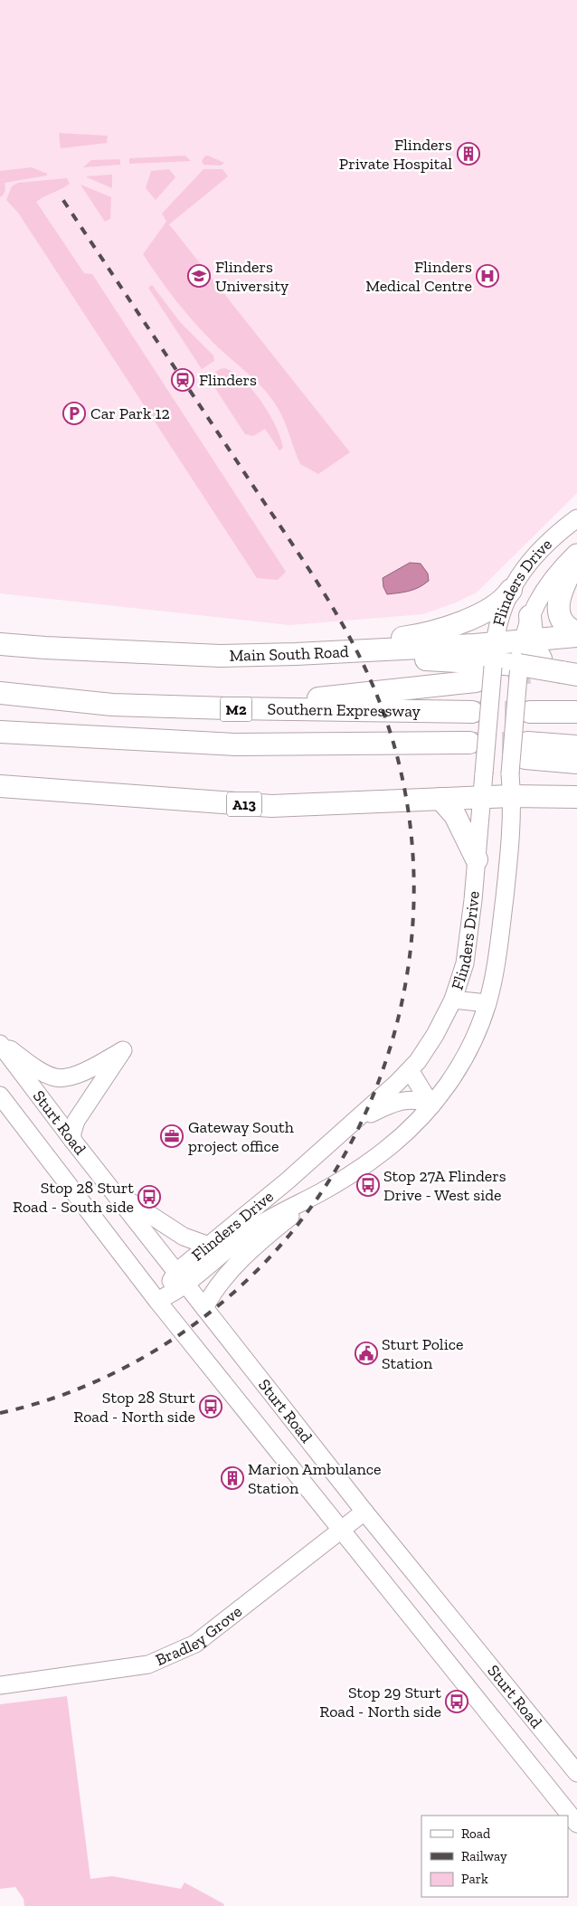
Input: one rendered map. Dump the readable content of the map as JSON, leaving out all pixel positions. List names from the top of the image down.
{
  "streets": {
    "highway": [
      "Main South Road",
      "M2",
      "Southern Expressway",
      "A13"
    ],
    "street": ["Flinders Drive", "Sturt Road", "Bradley Grove"]
  },
  "crossings": [
    ["Flinders Drive", "Main South Road"],
    ["Flinders Drive", "A13"],
    ["Flinders Drive", "Sturt Road"],
    ["Sturt Road", "Bradley Grove"]
  ],
  "places": {
    "building": ["Flinders Private Hospital", "Marion Ambulance Station"],
    "school or university": ["Flinders University"],
    "hospital": ["Flinders Medical Centre"],
    "station": ["Flinders"],
    "parking": ["Car Park 12"],
    "office": ["Gateway South project office"],
    "bus stop": [
      "Stop 27A Flinders Drive - West side",
      "Stop 28 Sturt Road - South side",
      "Stop 28 Sturt Road - North side",
      "Stop 29 Sturt Road - North side"
    ],
    "public building": ["Sturt Police Station"]
  },
  "legend": ["Road", "Railway", "Park"]
}
